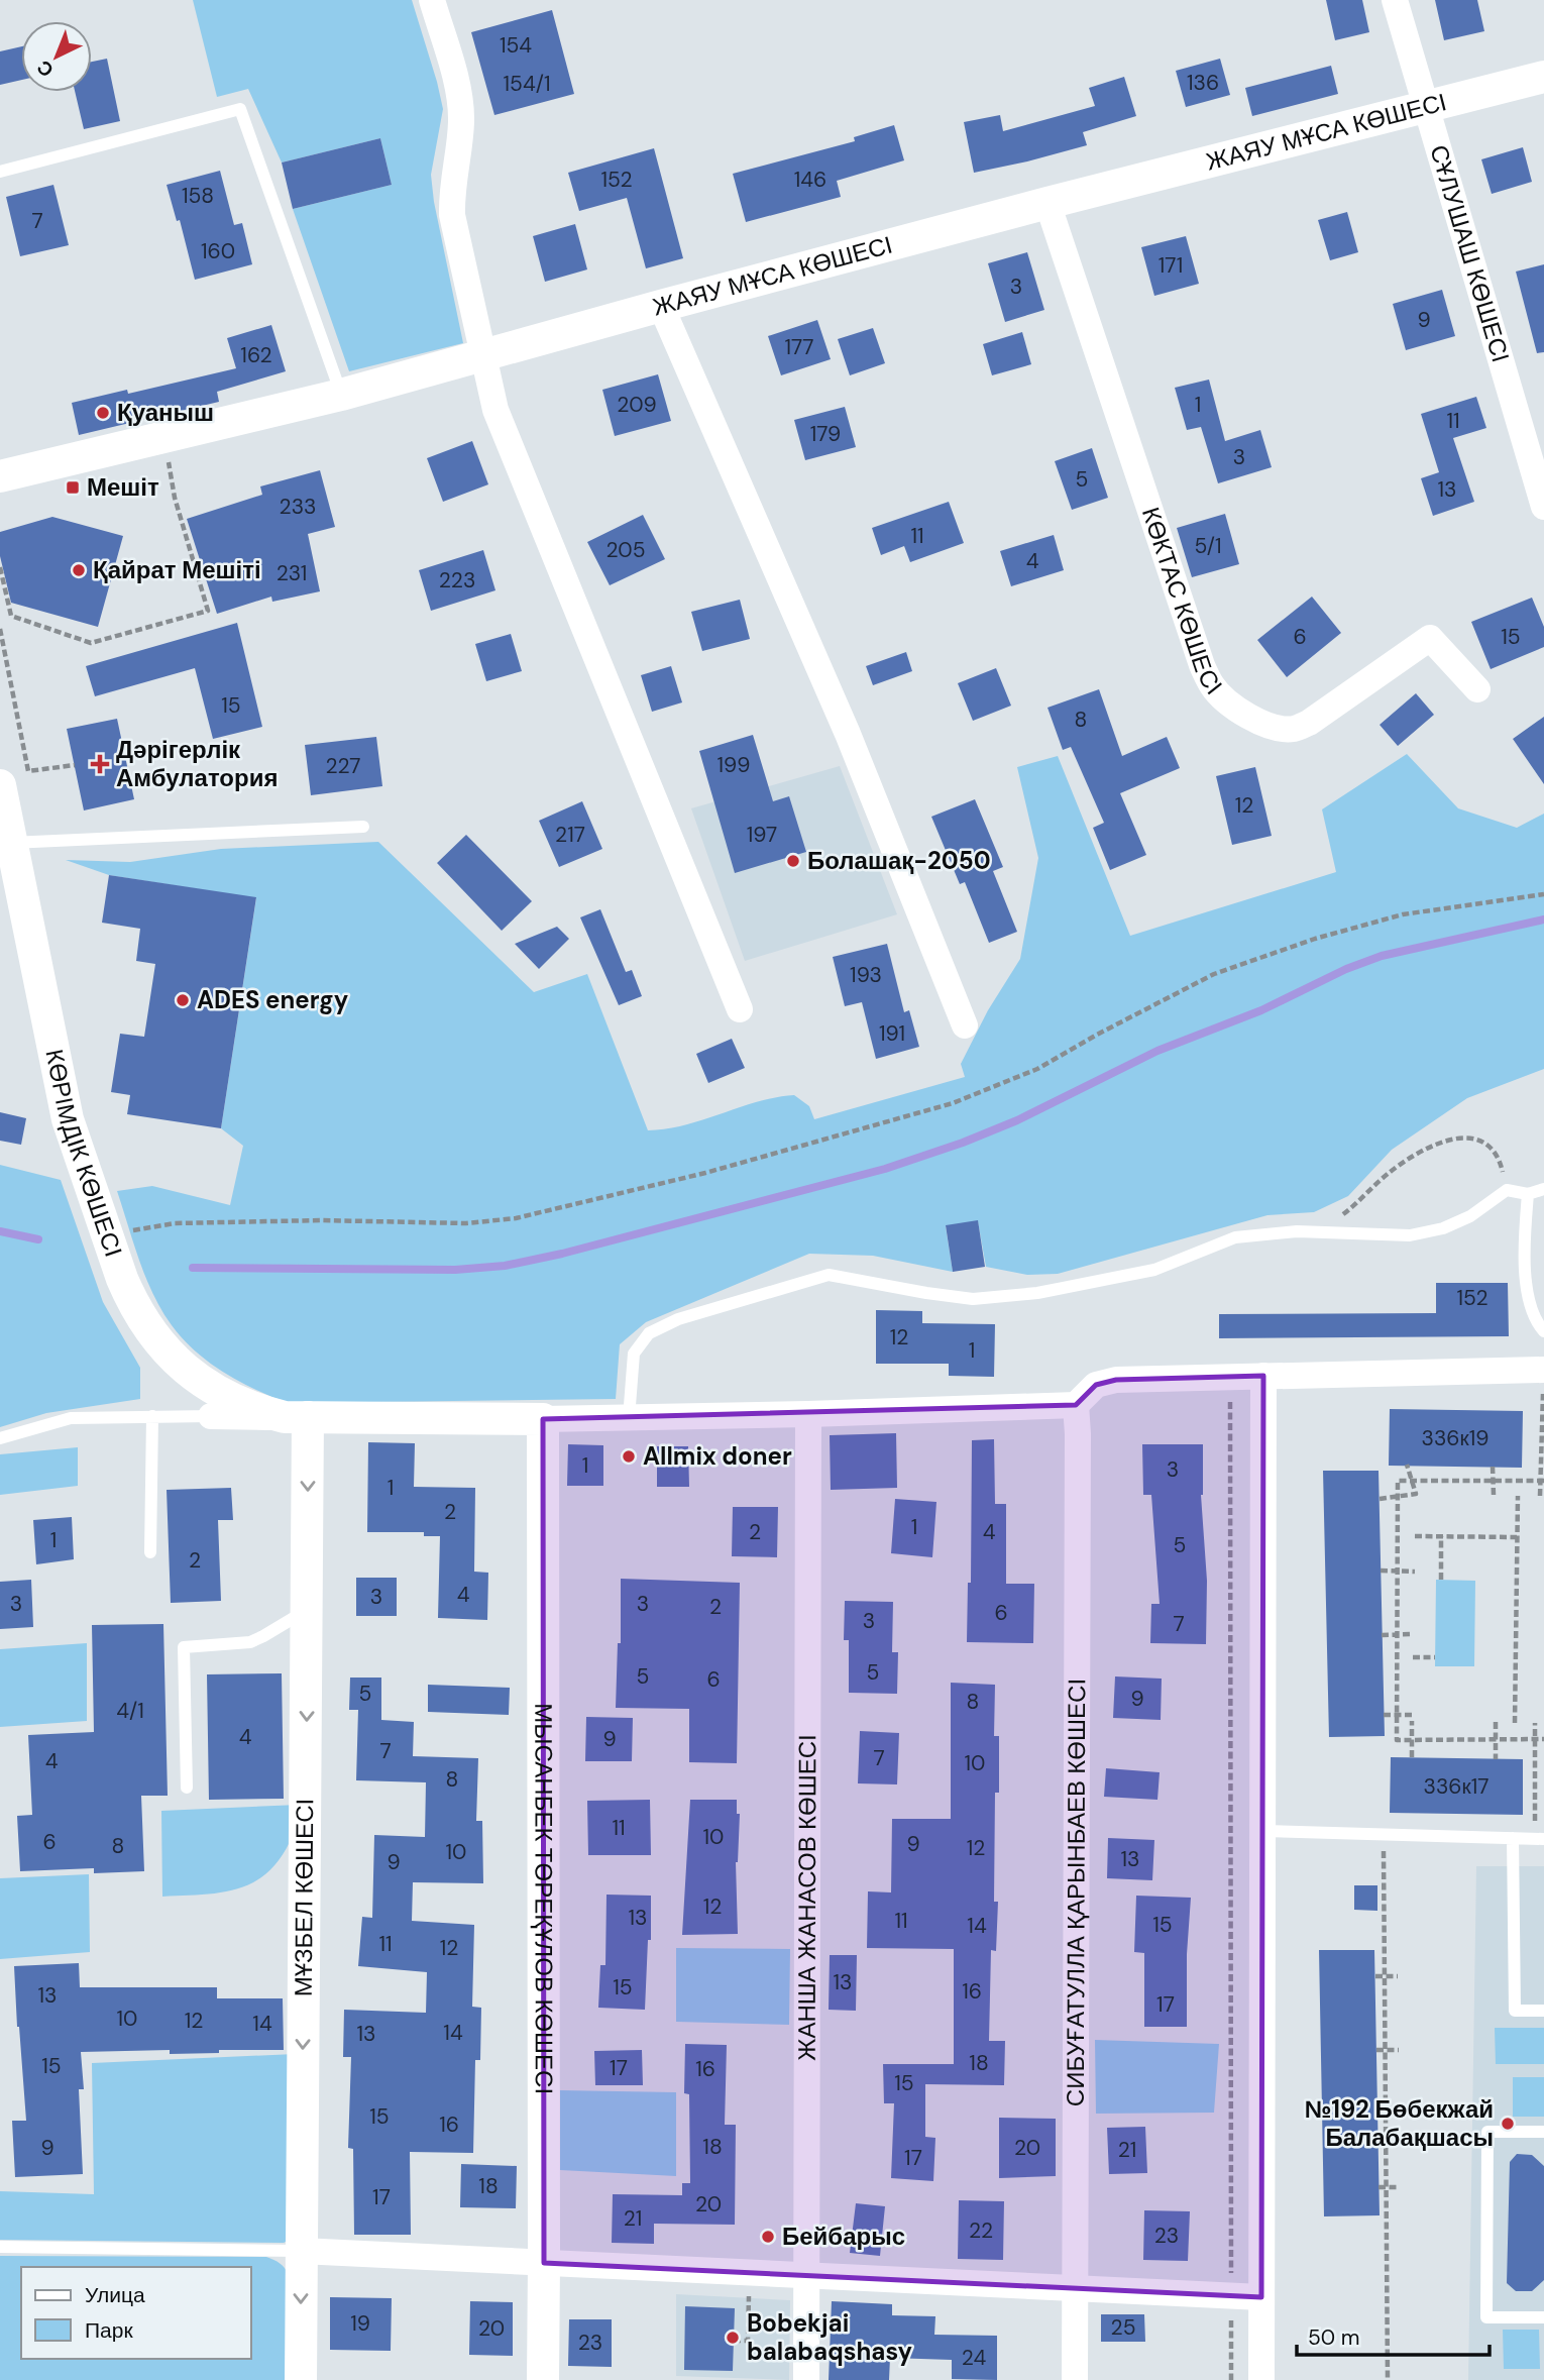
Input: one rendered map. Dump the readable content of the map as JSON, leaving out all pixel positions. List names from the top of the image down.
{
  "streets": {
    "street": [
      "ЖАЯУ МҰСА КӨШЕСІ",
      "СҰЛУШАШ КӨШЕСІ",
      "КӨКТАС КӨШЕСІ",
      "КӨРІМДІК КӨШЕСІ",
      "СИБУҒАТУЛЛА ҚАРЫНБАЕВ КӨШЕСІ",
      "ЖАНША ЖАНАСОВ КӨШЕСІ",
      "МҰЗБЕЛ КӨШЕСІ",
      "МЫСАНБЕК ТӨРЕҚҰЛОВ КӨШЕСІ"
    ]
  },
  "crossings": [
    ["ЖАЯУ МҰСА КӨШЕСІ", "СҰЛУШАШ КӨШЕСІ"],
    ["ЖАЯУ МҰСА КӨШЕСІ", "КӨКТАС КӨШЕСІ"],
    ["КӨРІМДІК КӨШЕСІ", "МҰЗБЕЛ КӨШЕСІ"],
    ["КӨРІМДІК КӨШЕСІ", "МЫСАНБЕК ТӨРЕҚҰЛОВ КӨШЕСІ"]
  ],
  "one_way": ["МҰЗБЕЛ КӨШЕСІ"],
  "places": {
    "other": [
      "Қуаныш",
      "Қайрат Мешіті",
      "Болашақ-2050",
      "ADES energy",
      "Allmix doner",
      "№192 Бөбекжай Балабақшасы",
      "Бейбарыс",
      "Bobekjai balabaqshasy"
    ],
    "transit": ["Мешіт"],
    "health": ["Дәрігерлік Амбулатория"]
  },
  "house_numbers": [
    "154",
    "136",
    "154/1",
    "152",
    "146",
    "158",
    "7",
    "160",
    "171",
    "3",
    "9",
    "177",
    "162",
    "209",
    "1",
    "11",
    "179",
    "3",
    "5",
    "13",
    "233",
    "11",
    "5/1",
    "205",
    "4",
    "231",
    "223",
    "6",
    "15",
    "15",
    "8",
    "199",
    "227",
    "12",
    "217",
    "197",
    "193",
    "191",
    "152",
    "12",
    "1",
    "336к19",
    "1",
    "3",
    "1",
    "2",
    "1",
    "2",
    "4",
    "1",
    "5",
    "2",
    "4",
    "3",
    "3",
    "3",
    "2",
    "6",
    "3",
    "7",
    "5",
    "5",
    "6",
    "5",
    "9",
    "8",
    "4/1",
    "4",
    "9",
    "7",
    "7",
    "4",
    "10",
    "8",
    "336к17",
    "11",
    "10",
    "6",
    "9",
    "8",
    "12",
    "10",
    "13",
    "9",
    "12",
    "13",
    "11",
    "15",
    "14",
    "11",
    "12",
    "13",
    "15",
    "16",
    "13",
    "17",
    "10",
    "12",
    "14",
    "14",
    "13",
    "18",
    "15",
    "17",
    "16",
    "15",
    "15",
    "16",
    "18",
    "9",
    "20",
    "21",
    "17",
    "18",
    "17",
    "20",
    "21",
    "22",
    "23",
    "19",
    "25",
    "20",
    "23",
    "24"
  ],
  "legend": ["Улица", "Парк"],
  "scale_bar": "50 m",
  "north": "bottom left"
}
